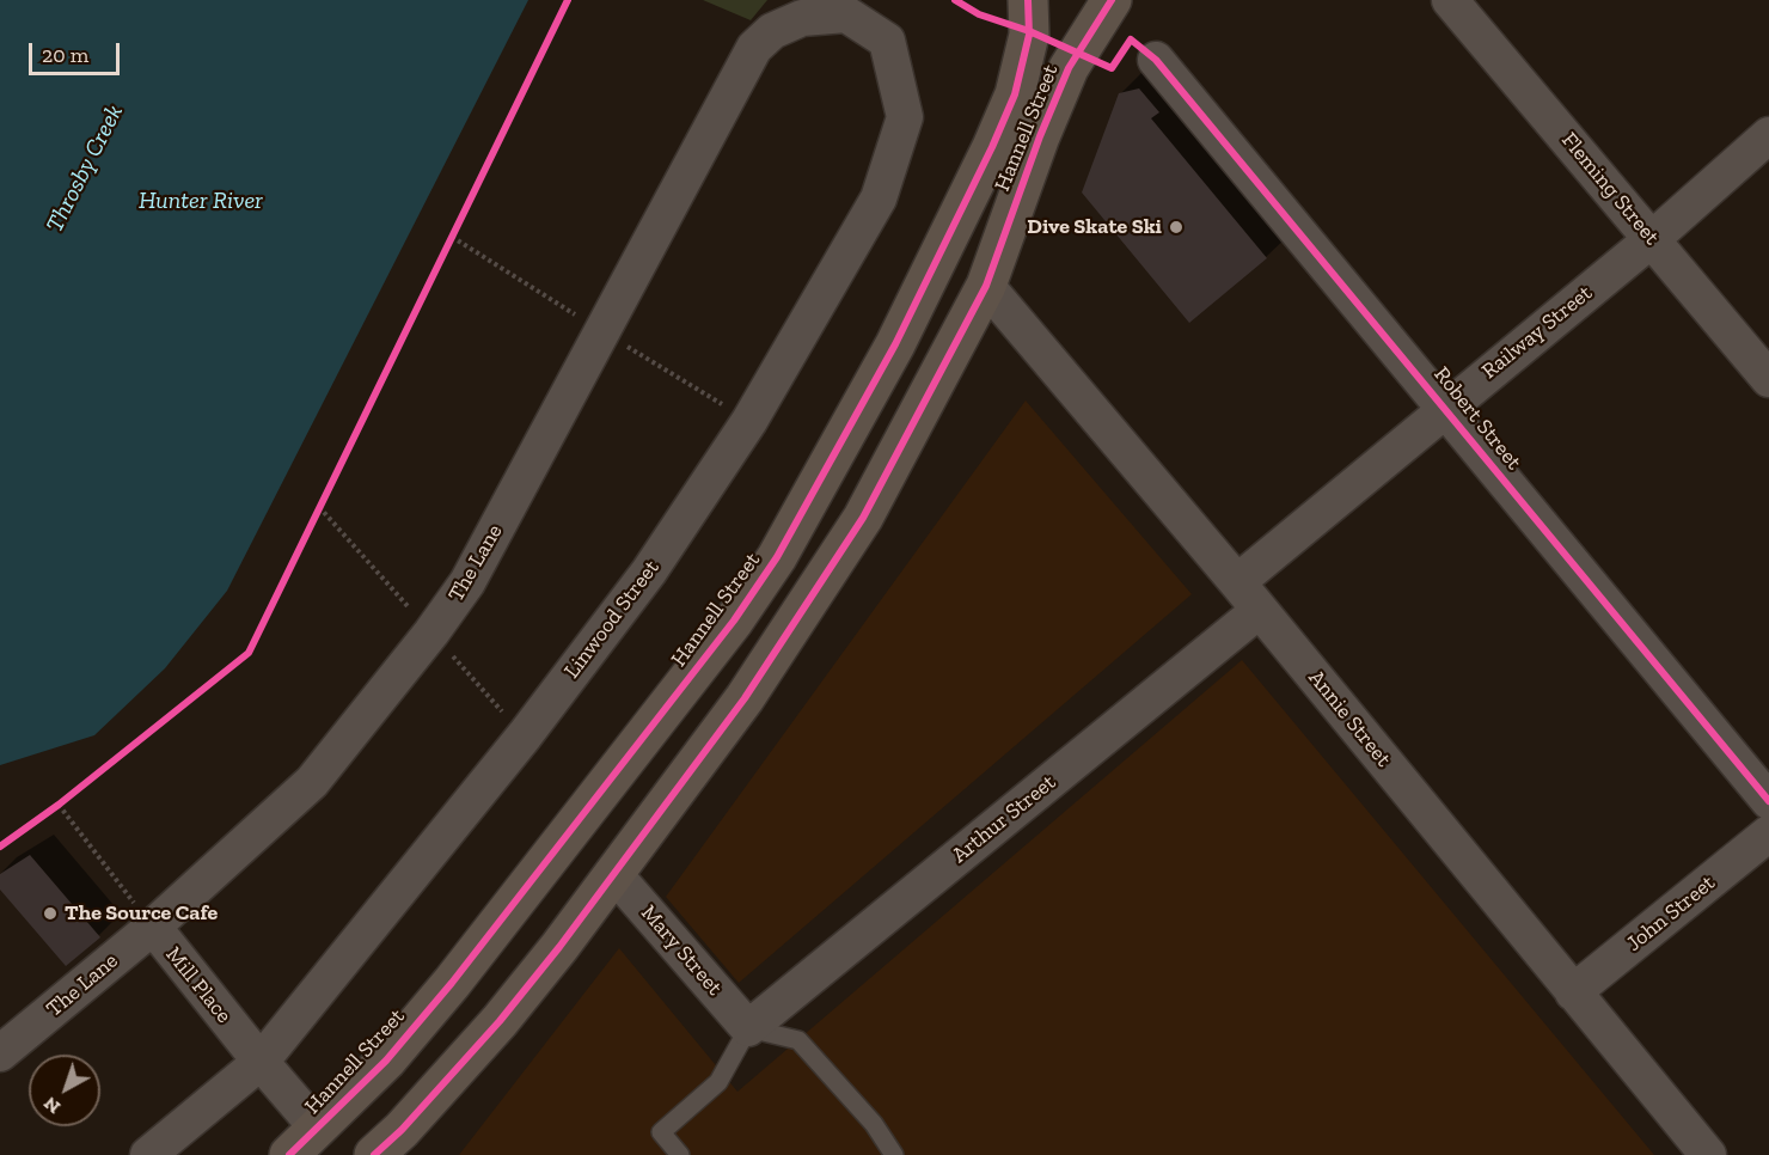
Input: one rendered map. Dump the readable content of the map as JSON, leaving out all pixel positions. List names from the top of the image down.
{
  "streets": {
    "highway": ["Hannell Street"],
    "street": [
      "Fleming Street",
      "Railway Street",
      "Robert Street",
      "The Lane",
      "Linwood Street",
      "Annie Street",
      "Arthur Street",
      "John Street",
      "Mary Street",
      "Mill Place"
    ]
  },
  "crossings": [
    ["Hannell Street", "Annie Street"],
    ["Hannell Street", "Mary Street"],
    ["Hannell Street", "Mill Place"],
    ["Fleming Street", "Railway Street"],
    ["Railway Street", "Robert Street"],
    ["Railway Street", "Annie Street"],
    ["The Lane", "Linwood Street"],
    ["The Lane", "Mill Place"],
    ["Linwood Street", "Mill Place"],
    ["Annie Street", "Arthur Street"],
    ["Annie Street", "John Street"],
    ["Arthur Street", "Mary Street"]
  ],
  "water": ["Throsby Creek", "Hunter River"],
  "places": ["Dive Skate Ski", "The Source Cafe"],
  "scale_bar": "20 m",
  "north": "bottom left"
}
